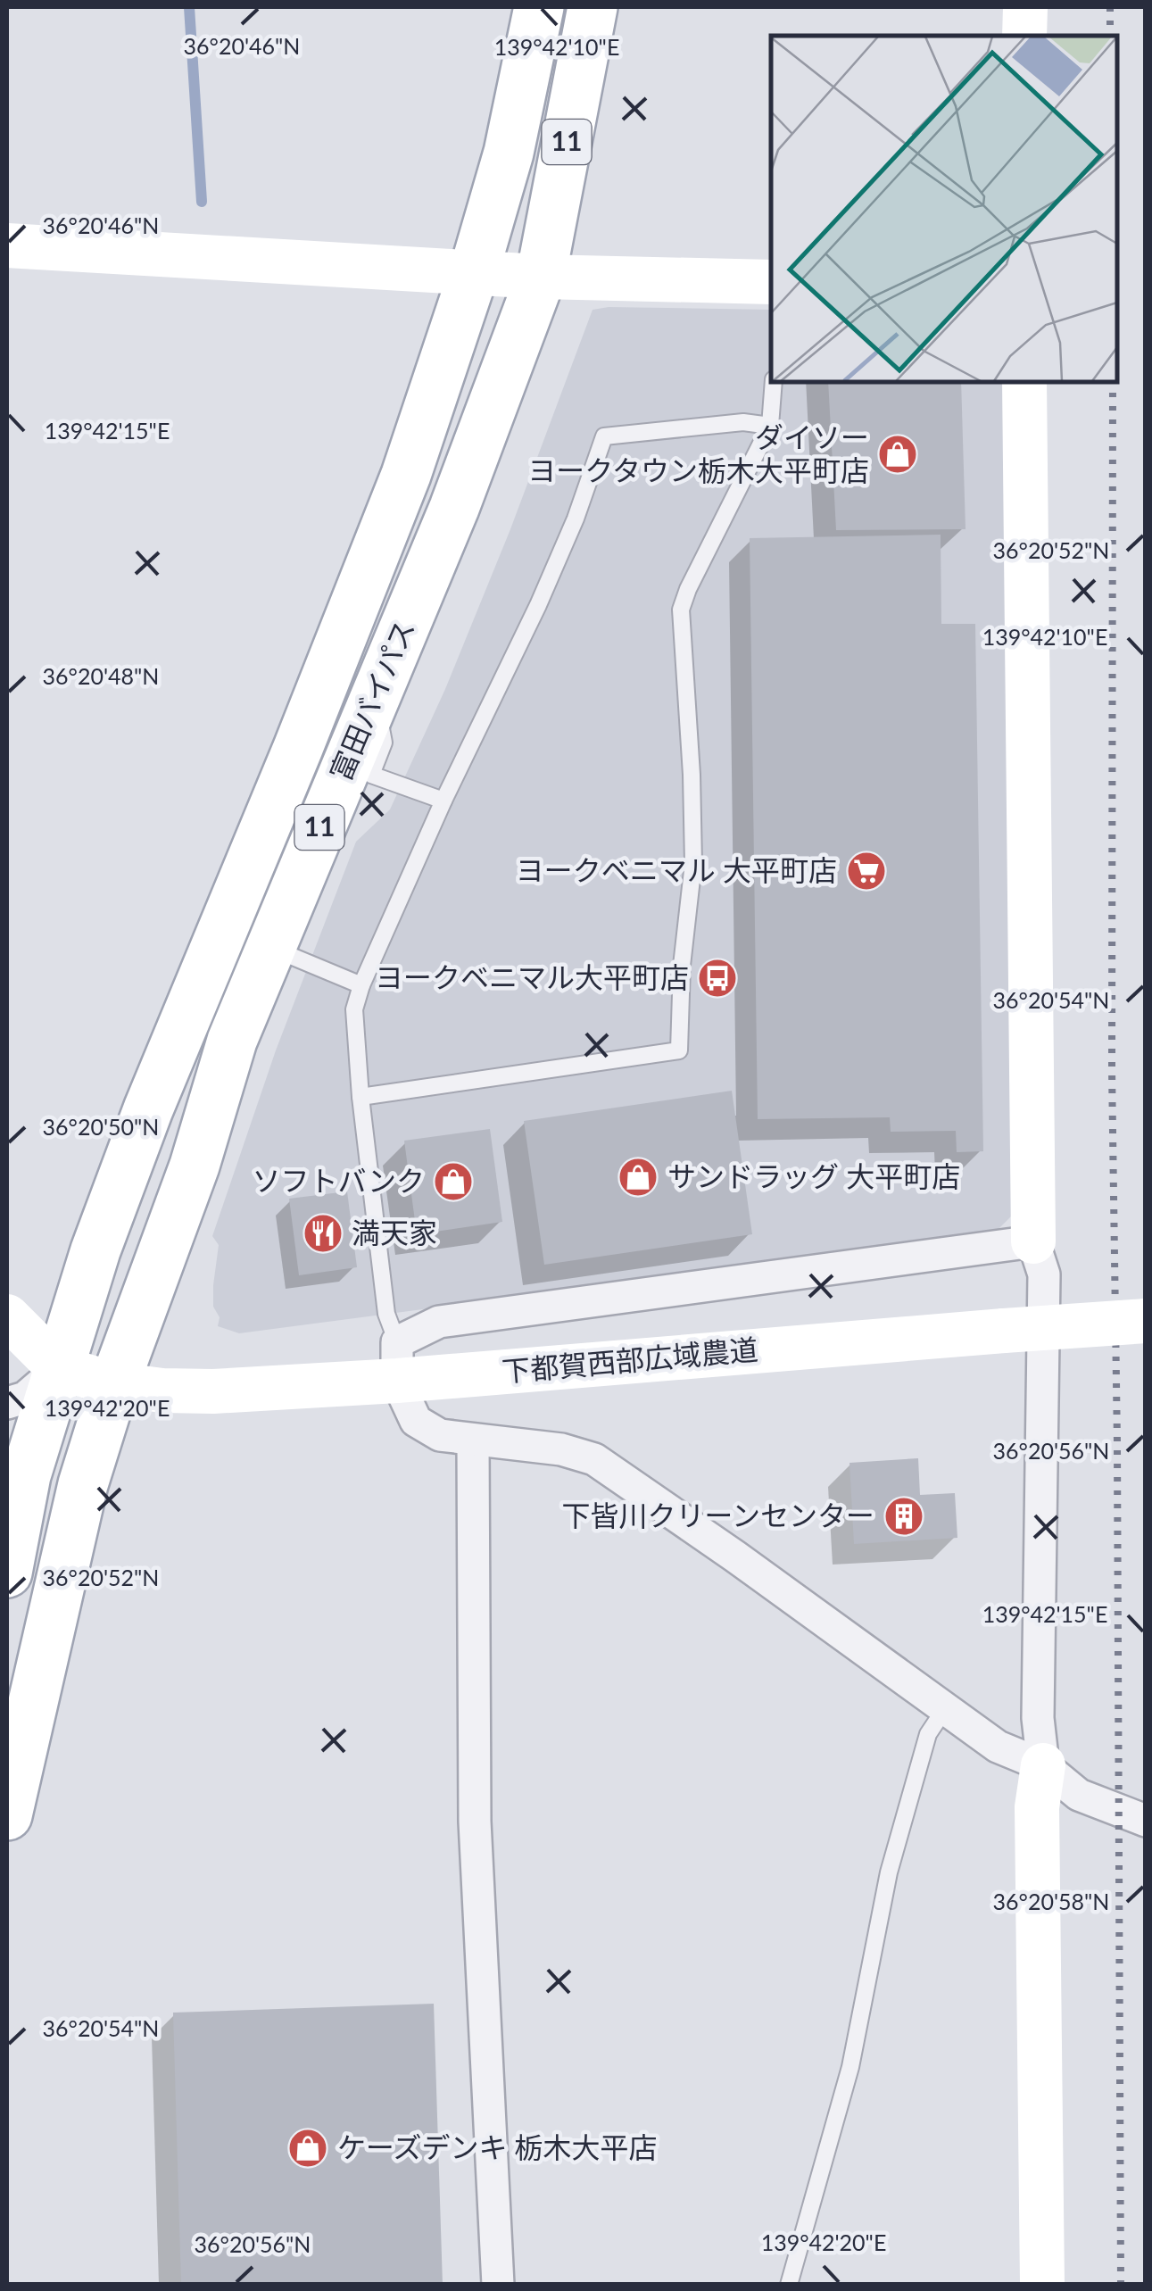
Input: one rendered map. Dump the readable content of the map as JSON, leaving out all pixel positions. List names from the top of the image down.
{
  "streets": {
    "main road": ["11", "富田バイパス"],
    "street": ["下都賀西部広域農道"]
  },
  "crossings": [
    ["11", "富田バイパス"],
    ["11", "下都賀西部広域農道"],
    ["富田バイパス", "下都賀西部広域農道"]
  ],
  "places": {
    "shop": [
      "ダイソー ヨークタウン栃木大平町店",
      "サンドラッグ 大平町店",
      "ソフトバンク",
      "ケーズデンキ 栃木大平店"
    ],
    "supermarket": ["ヨークベニマル 大平町店"],
    "bus stop": ["ヨークベニマル大平町店"],
    "restaurant": ["満天家"],
    "building": ["下皆川クリーンセンター"]
  },
  "coordinates": [
    "36°20'46\"N",
    "139°42'10\"E",
    "139°42'15\"E",
    "36°20'52\"N",
    "36°20'48\"N",
    "36°20'54\"N",
    "36°20'50\"N",
    "139°42'20\"E",
    "36°20'56\"N",
    "36°20'58\"N"
  ]
}
